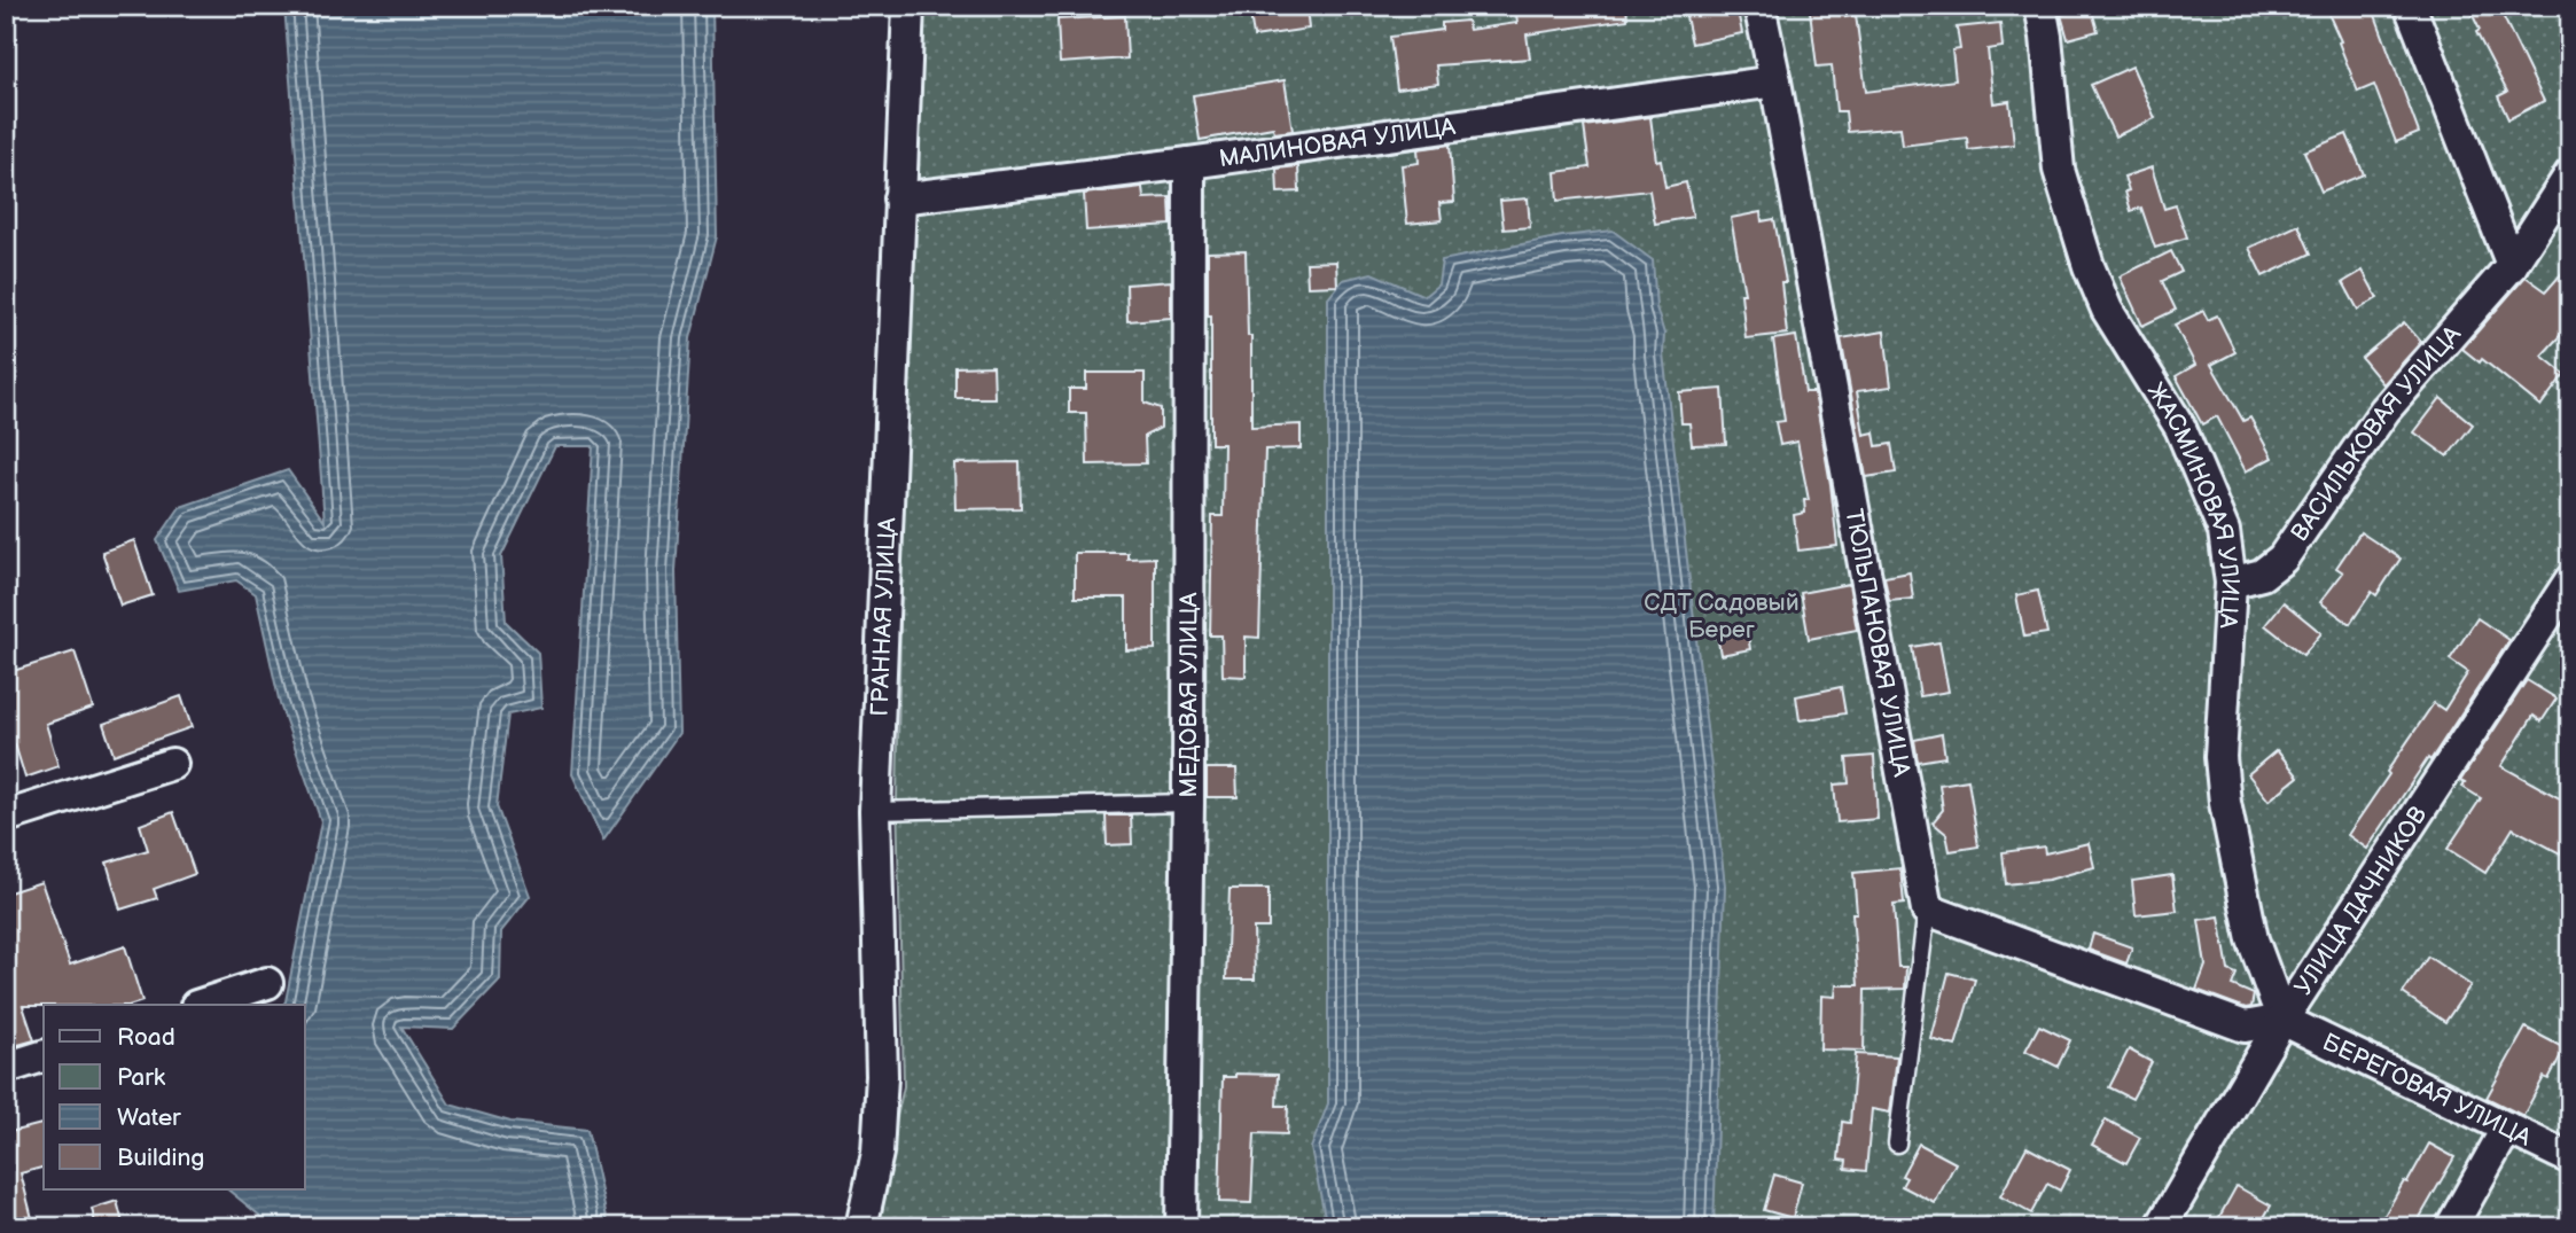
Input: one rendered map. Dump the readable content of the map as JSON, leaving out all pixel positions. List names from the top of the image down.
{
  "streets": {
    "street": [
      "МАЛИНОВАЯ УЛИЦА",
      "ВАСИЛЬКОВАЯ УЛИЦА",
      "ЖАСМИНОВАЯ УЛИЦА",
      "ГРАННАЯ УЛИЦА",
      "ТЮЛЬПАНОВАЯ УЛИЦА",
      "МЕДОВАЯ УЛИЦА",
      "УЛИЦА ДАЧНИКОВ",
      "БЕРЕГОВАЯ УЛИЦА"
    ]
  },
  "crossings": [
    ["МАЛИНОВАЯ УЛИЦА", "ГРАННАЯ УЛИЦА"],
    ["МАЛИНОВАЯ УЛИЦА", "ТЮЛЬПАНОВАЯ УЛИЦА"],
    ["МАЛИНОВАЯ УЛИЦА", "МЕДОВАЯ УЛИЦА"],
    ["ВАСИЛЬКОВАЯ УЛИЦА", "ЖАСМИНОВАЯ УЛИЦА"],
    ["ЖАСМИНОВАЯ УЛИЦА", "УЛИЦА ДАЧНИКОВ"],
    ["ЖАСМИНОВАЯ УЛИЦА", "БЕРЕГОВАЯ УЛИЦА"],
    ["УЛИЦА ДАЧНИКОВ", "БЕРЕГОВАЯ УЛИЦА"]
  ],
  "parks": ["СДТ Садовый Берег"],
  "legend": [
    "Road",
    "Park",
    "Water",
    "Building"
  ]
}
